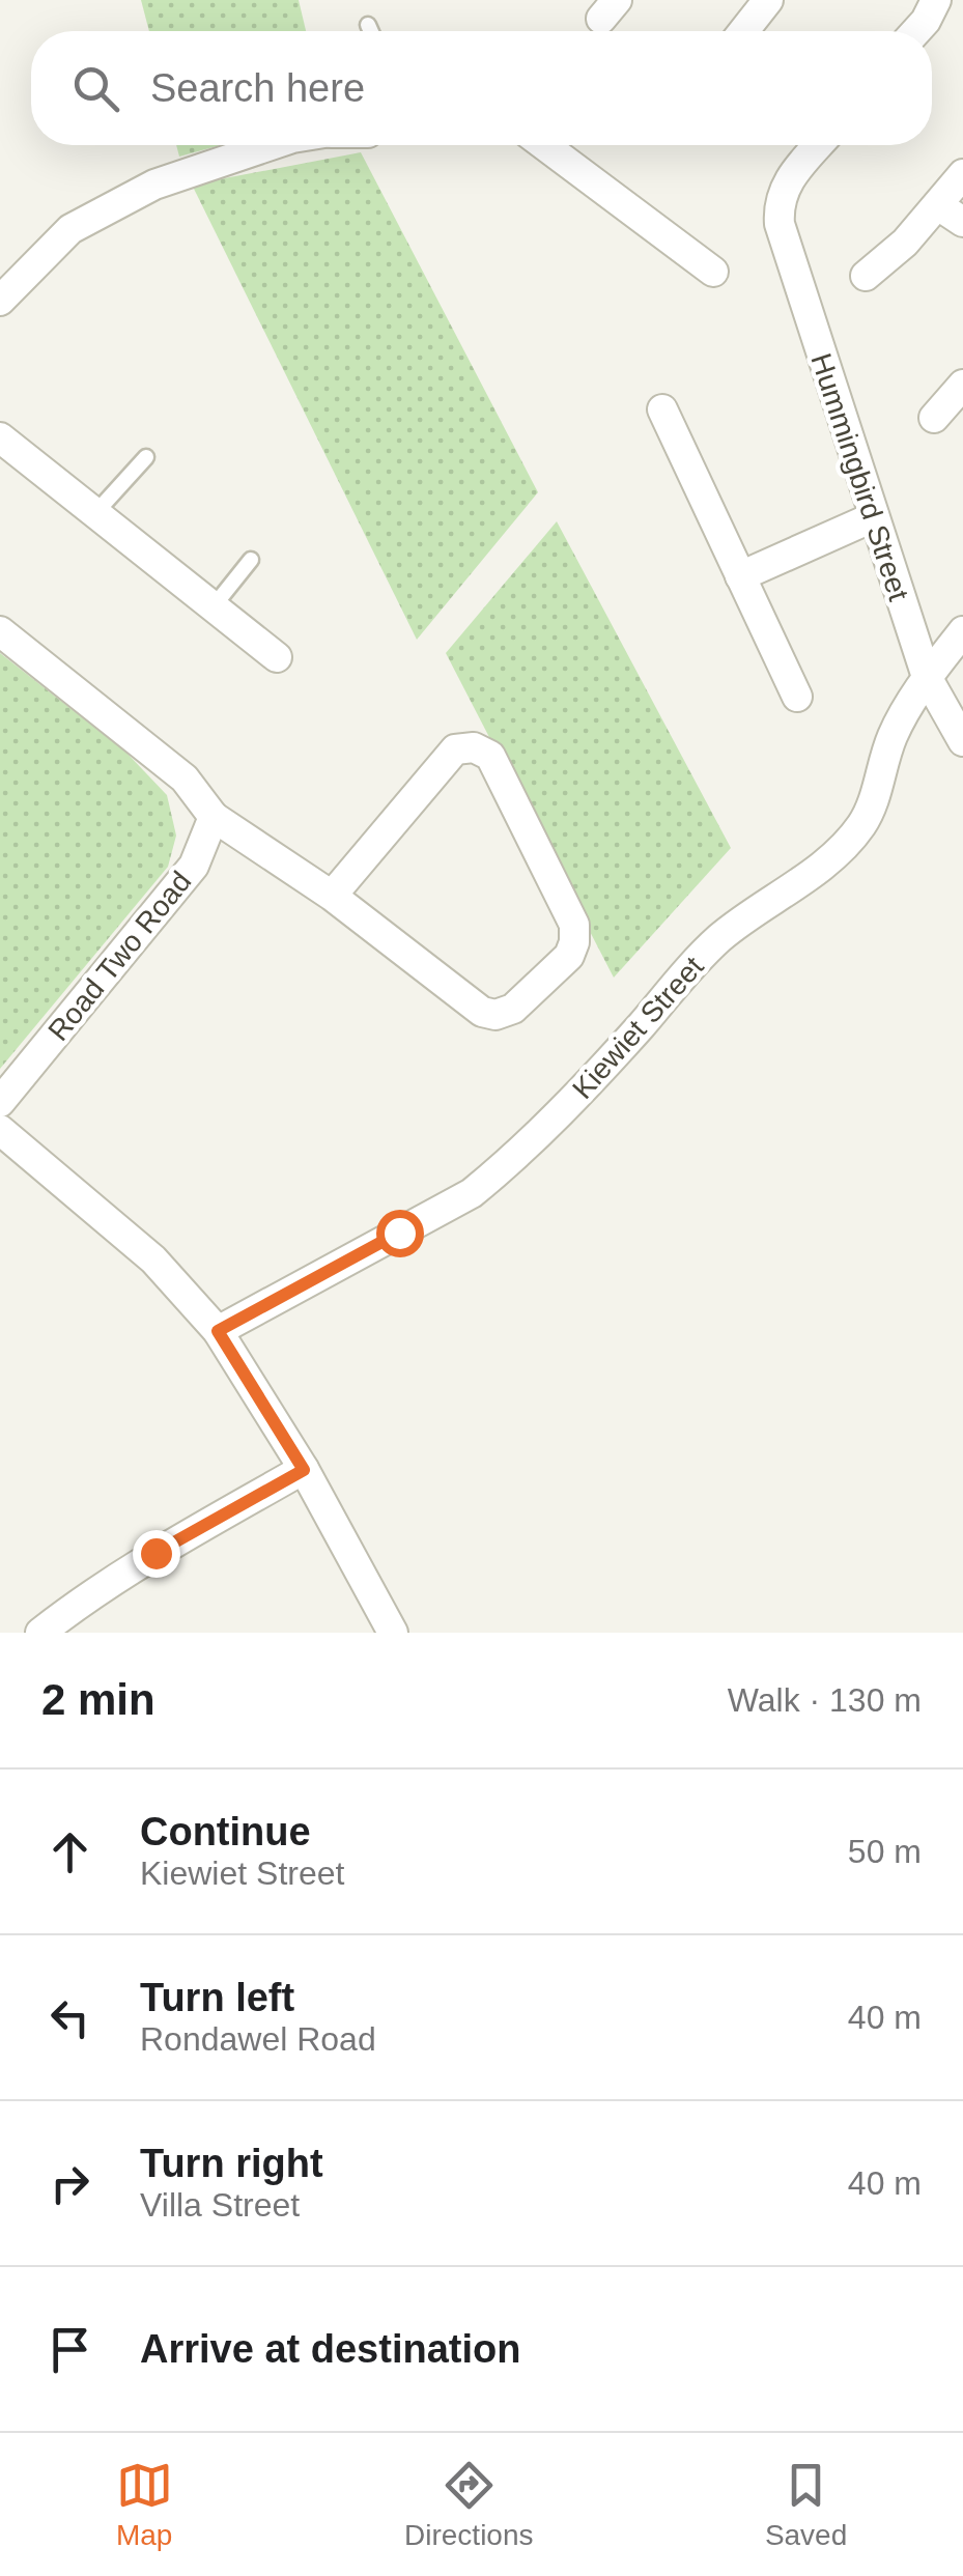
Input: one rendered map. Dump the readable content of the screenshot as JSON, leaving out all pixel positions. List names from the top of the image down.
{
  "streets": {
    "street": ["Hummingbird Street", "Road Two Road", "Kiewiet Street"]
  },
  "crossings": [
    ["Hummingbird Street", "Kiewiet Street"]
  ],
  "page": {
    "search": "Search here",
    "heading": ["2 min", "Walk · 130 m"],
    "list": [
      ["Continue", "Kiewiet Street", "50 m"],
      ["Turn left", "Rondawel Road", "40 m"],
      ["Turn right", "Villa Street", "40 m"],
      "Arrive at destination"
    ],
    "nav": ["Map", "Directions", "Saved"]
  }
}
